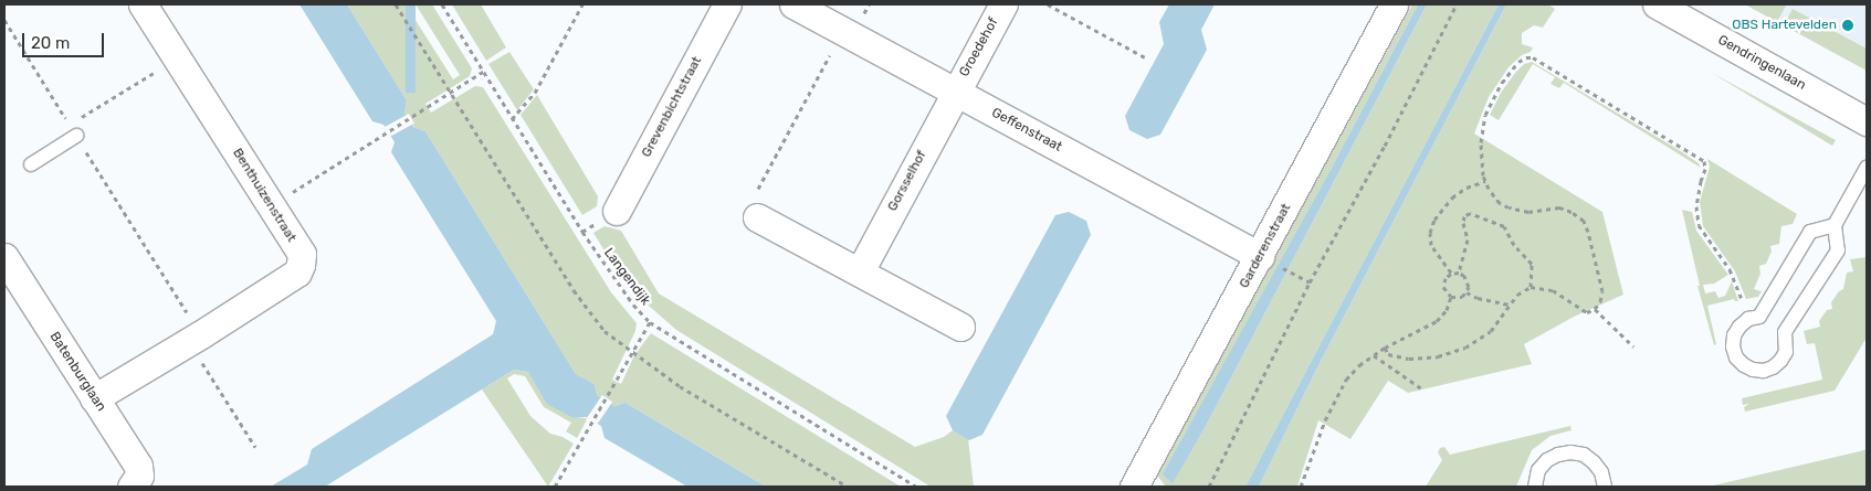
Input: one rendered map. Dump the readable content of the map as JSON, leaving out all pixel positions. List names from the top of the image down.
{
  "streets": {
    "street": [
      "Groedehof",
      "Gendringenlaan",
      "Grevenbichtstraat",
      "Geffenstraat",
      "Gorsselhof",
      "Benthuizenstraat",
      "Garderenstraat",
      "Batenburglaan"
    ],
    "path": ["Langendijk"]
  },
  "crossings": [
    ["Groedehof", "Geffenstraat"],
    ["Groedehof", "Gorsselhof"],
    ["Geffenstraat", "Gorsselhof"],
    ["Geffenstraat", "Garderenstraat"],
    ["Benthuizenstraat", "Batenburglaan"]
  ],
  "places": ["OBS Hartevelden"],
  "scale_bar": "20 m"
}
